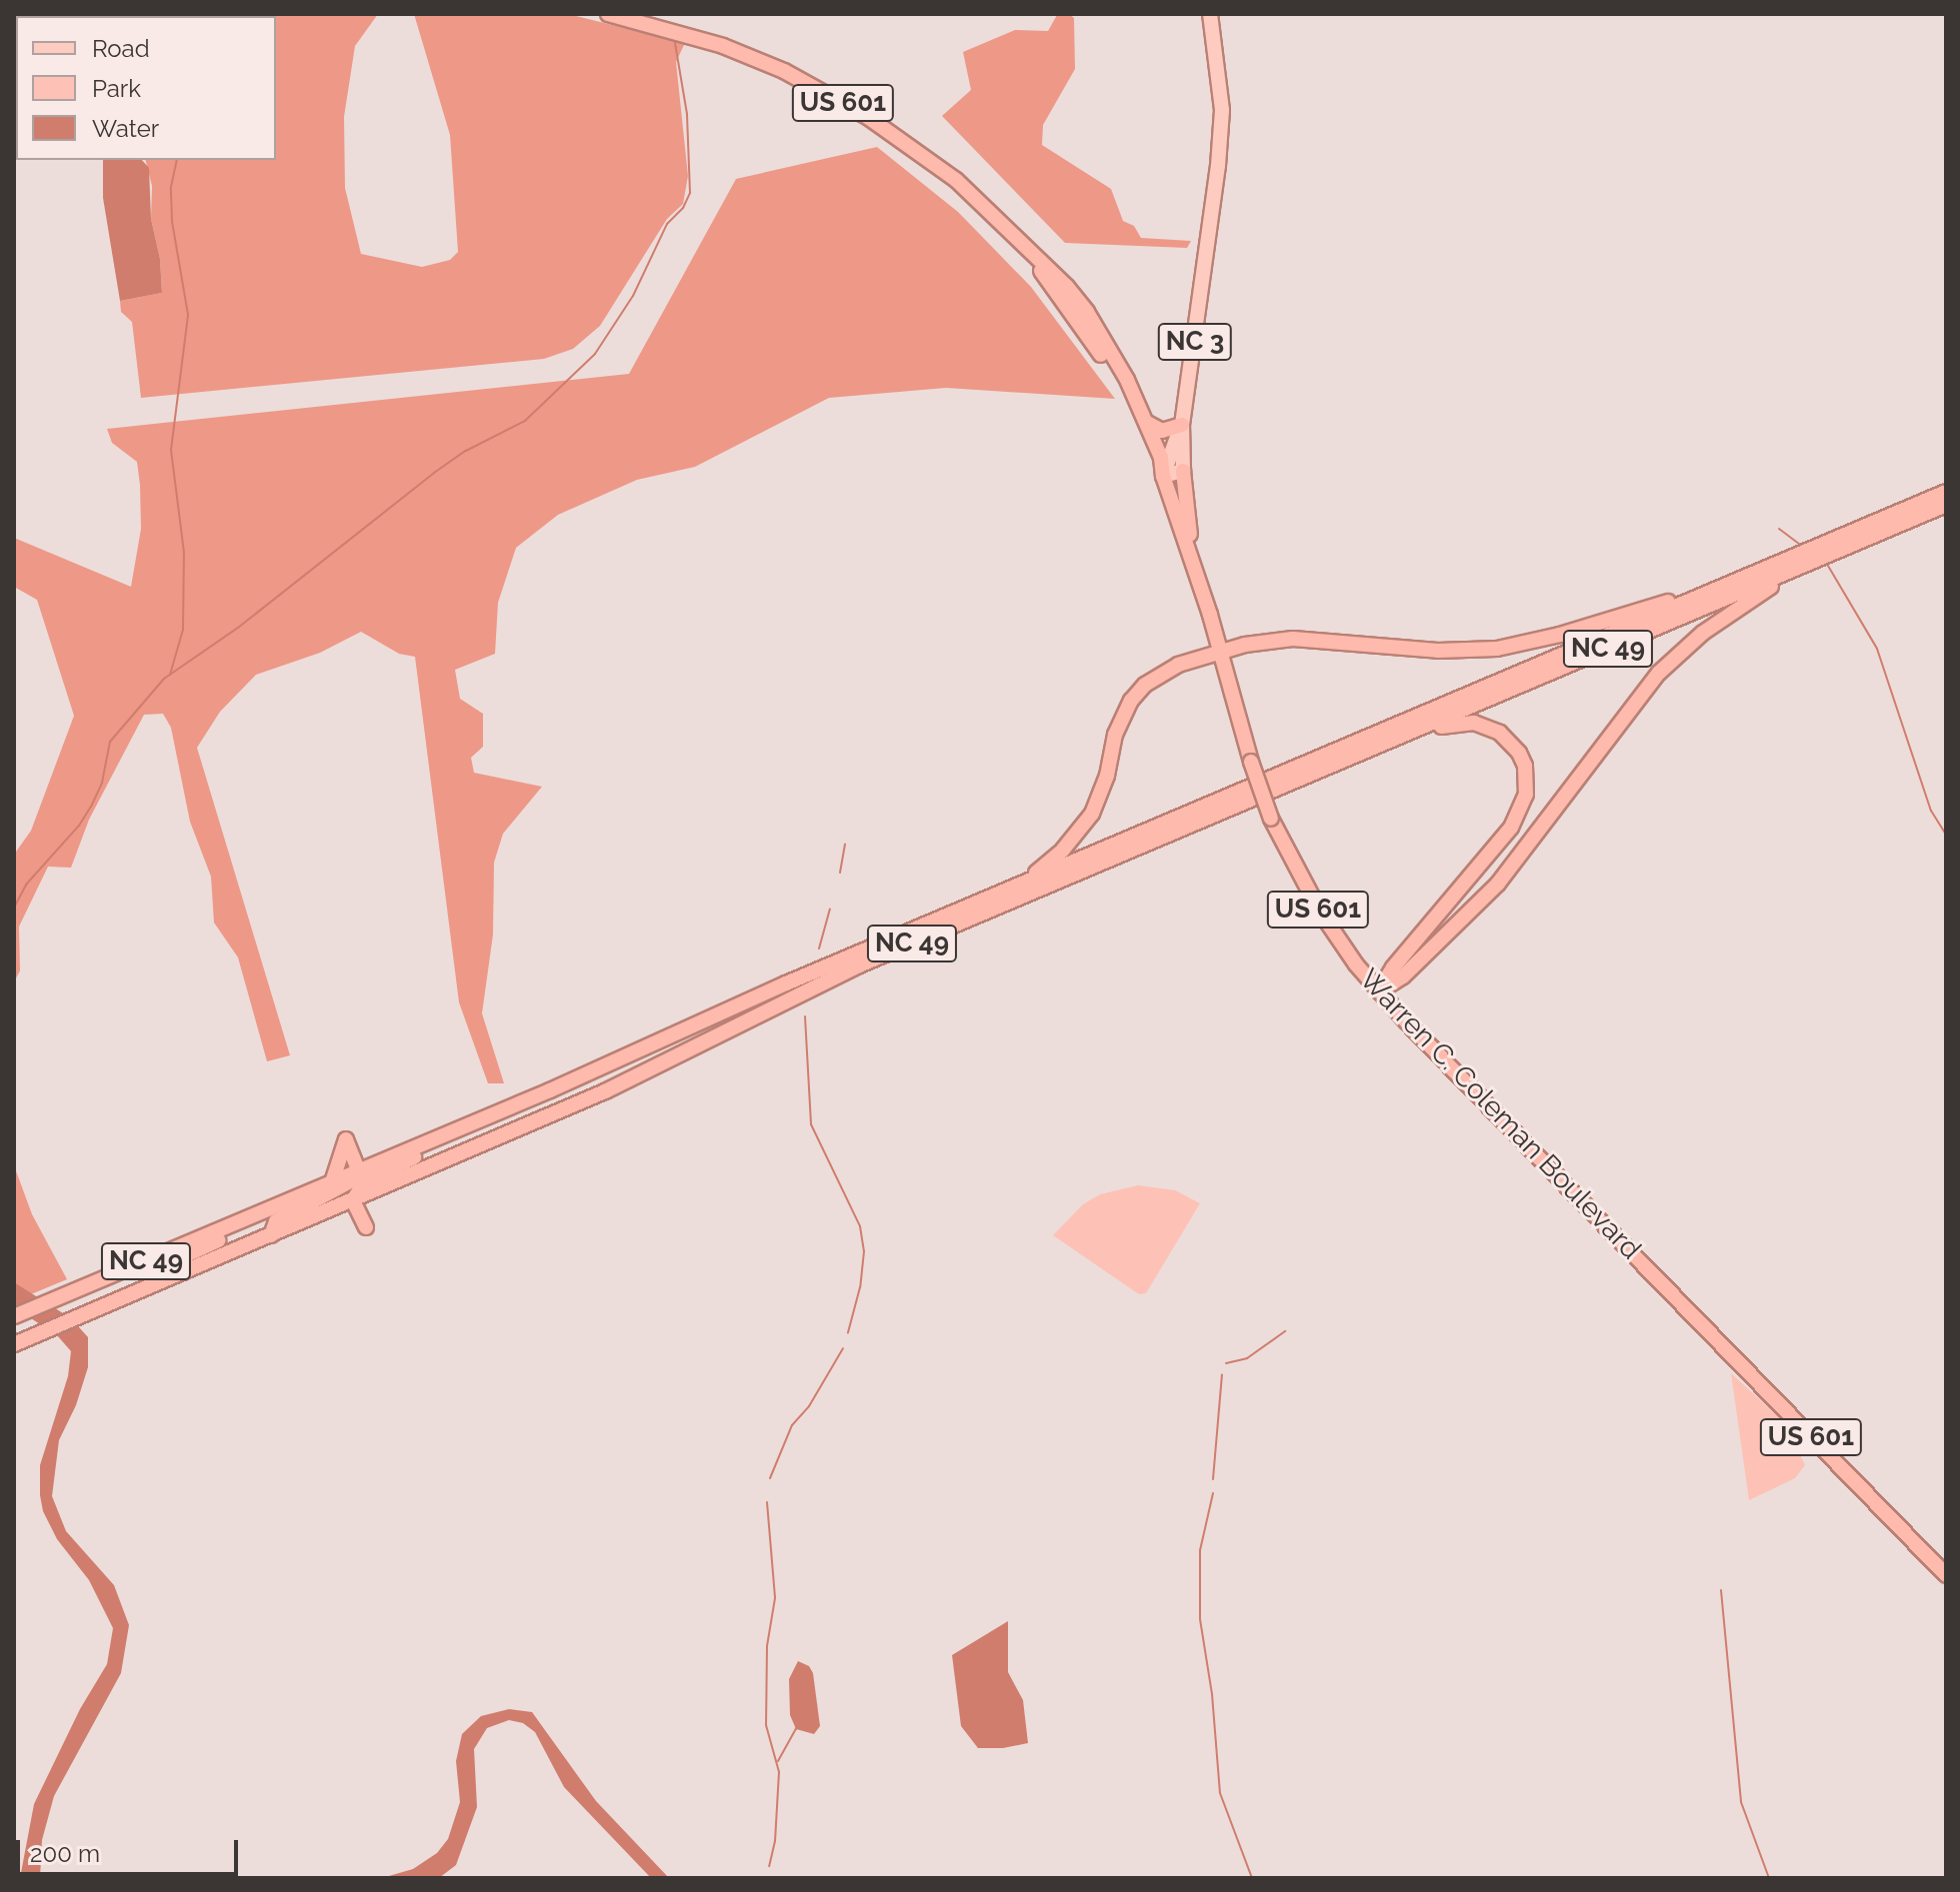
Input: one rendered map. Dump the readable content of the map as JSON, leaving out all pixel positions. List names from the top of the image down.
{
  "streets": {
    "highway": ["US 601", "NC 49", "Warren C. Coleman Boulevard"],
    "main road": ["NC 3"]
  },
  "crossings": [
    ["NC 3", "Warren C. Coleman Boulevard"]
  ],
  "legend": ["Road", "Park", "Water"],
  "scale_bar": "200 m"
}
